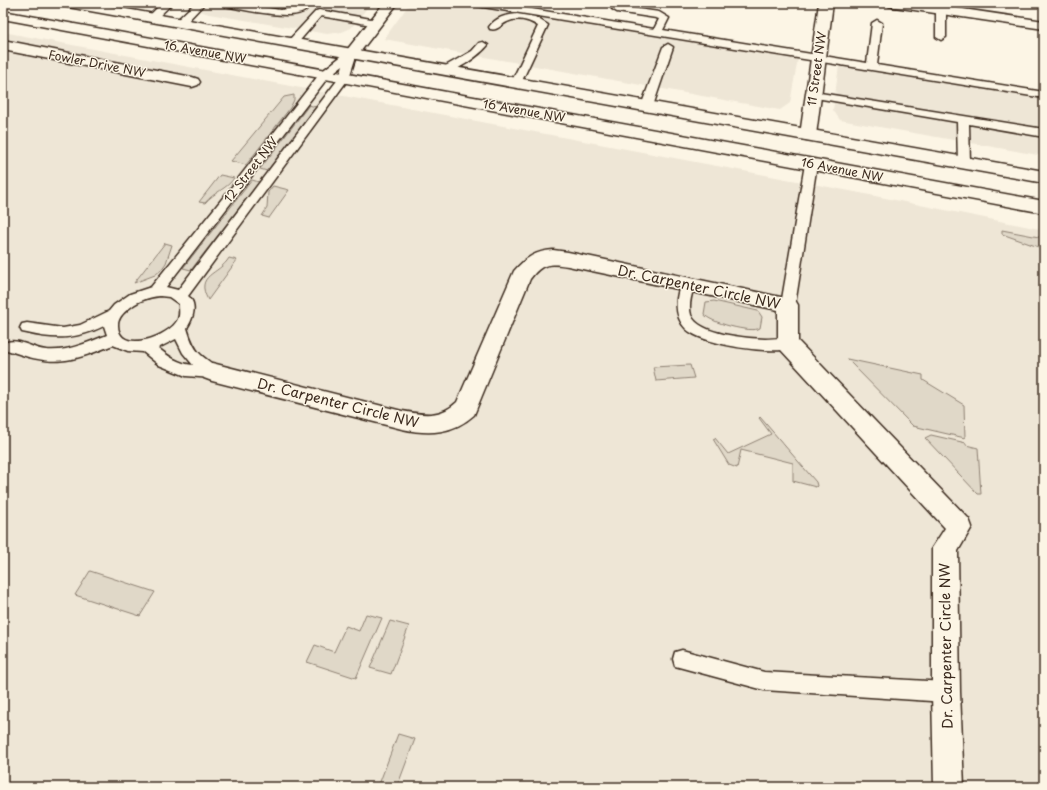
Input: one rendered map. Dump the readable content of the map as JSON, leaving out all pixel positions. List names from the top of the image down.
{
  "streets": {
    "main road": [
      "16 Avenue NW",
      "Fowler Drive NW",
      "11 Street NW",
      "12 Street NW",
      "Dr. Carpenter Circle NW"
    ]
  },
  "crossings": [
    ["16 Avenue NW", "11 Street NW"],
    ["16 Avenue NW", "12 Street NW"]
  ]
}
